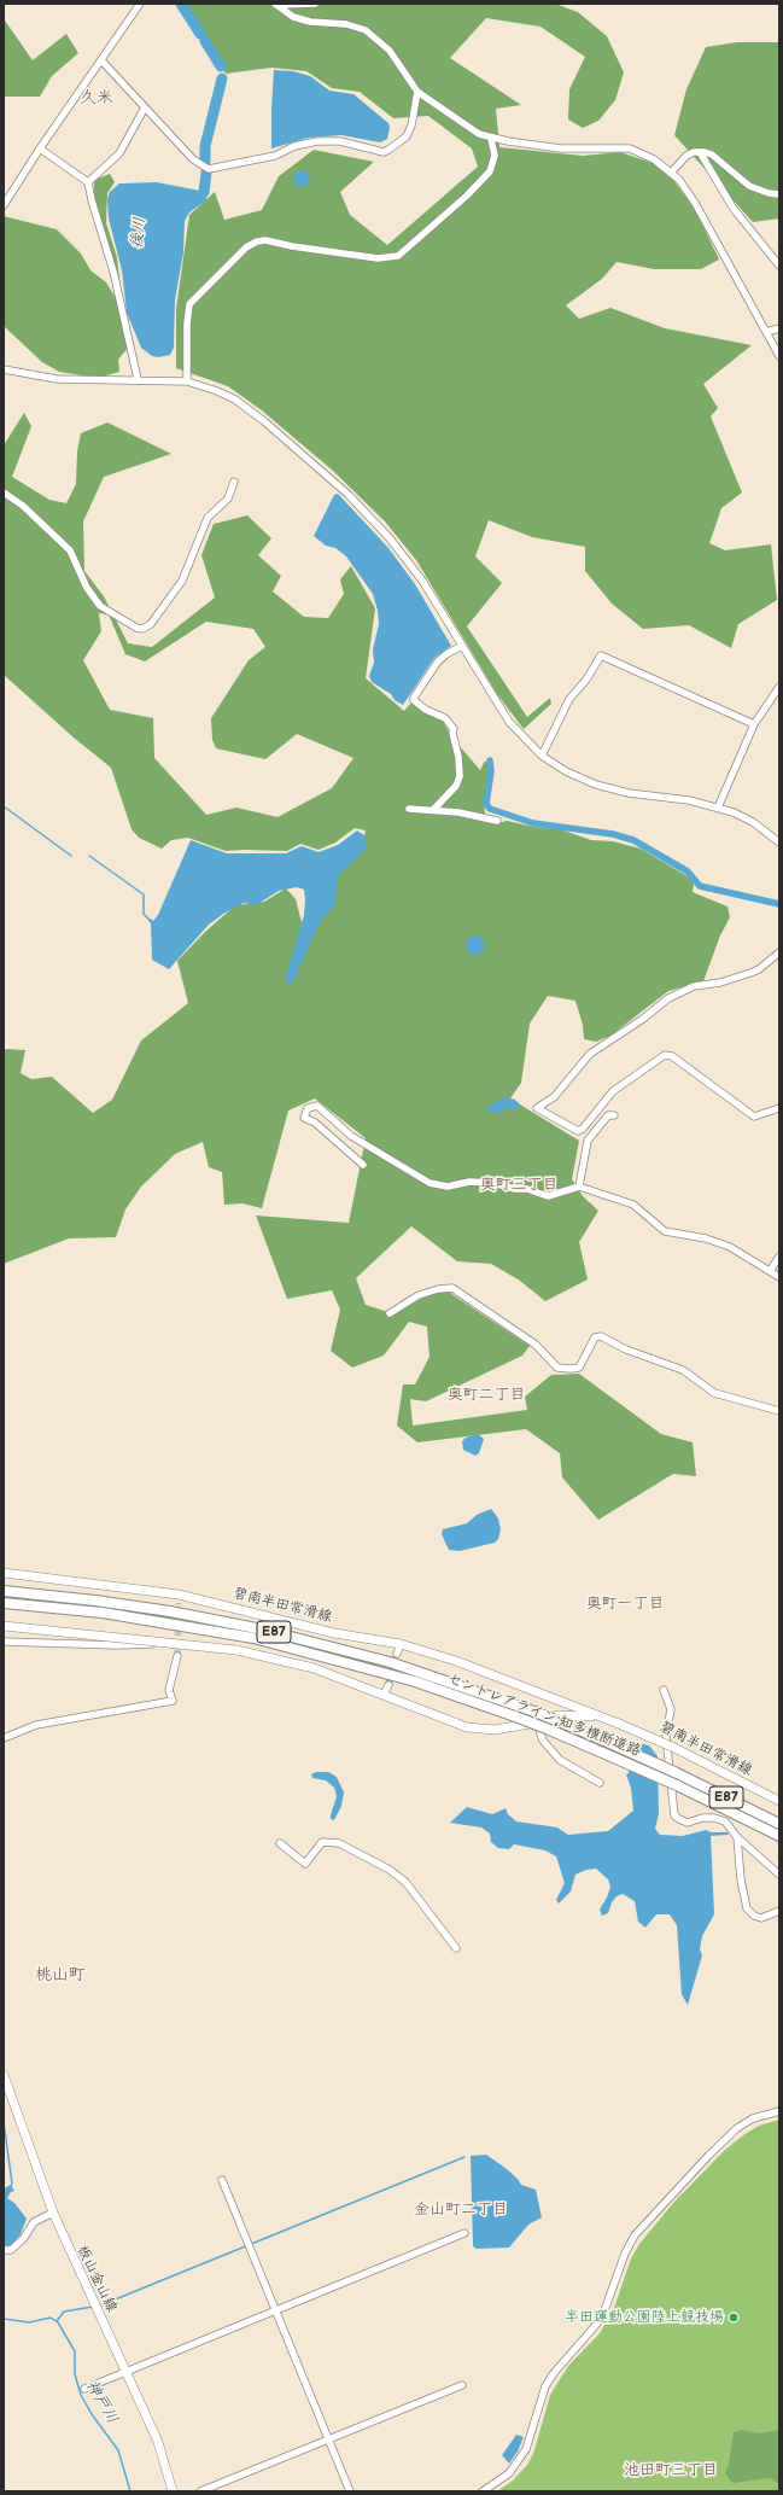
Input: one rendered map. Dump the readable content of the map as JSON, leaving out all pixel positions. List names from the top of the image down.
{
  "streets": {
    "highway": ["E87", "セントレアライン;知多横断道路"],
    "main road": ["碧南半田常滑線", "板山金山線"]
  },
  "crossings": [
    ["碧南半田常滑線", "セントレアライン;知多横断道路"]
  ],
  "districts": [
    "久米",
    "奥町三丁目",
    "奥町二丁目",
    "奥町一丁目",
    "桃山町",
    "金山町二丁目",
    "池田町三丁目"
  ],
  "water": ["後川", "神戸川"],
  "places": ["半田運動公園陸上競技場"]
}
